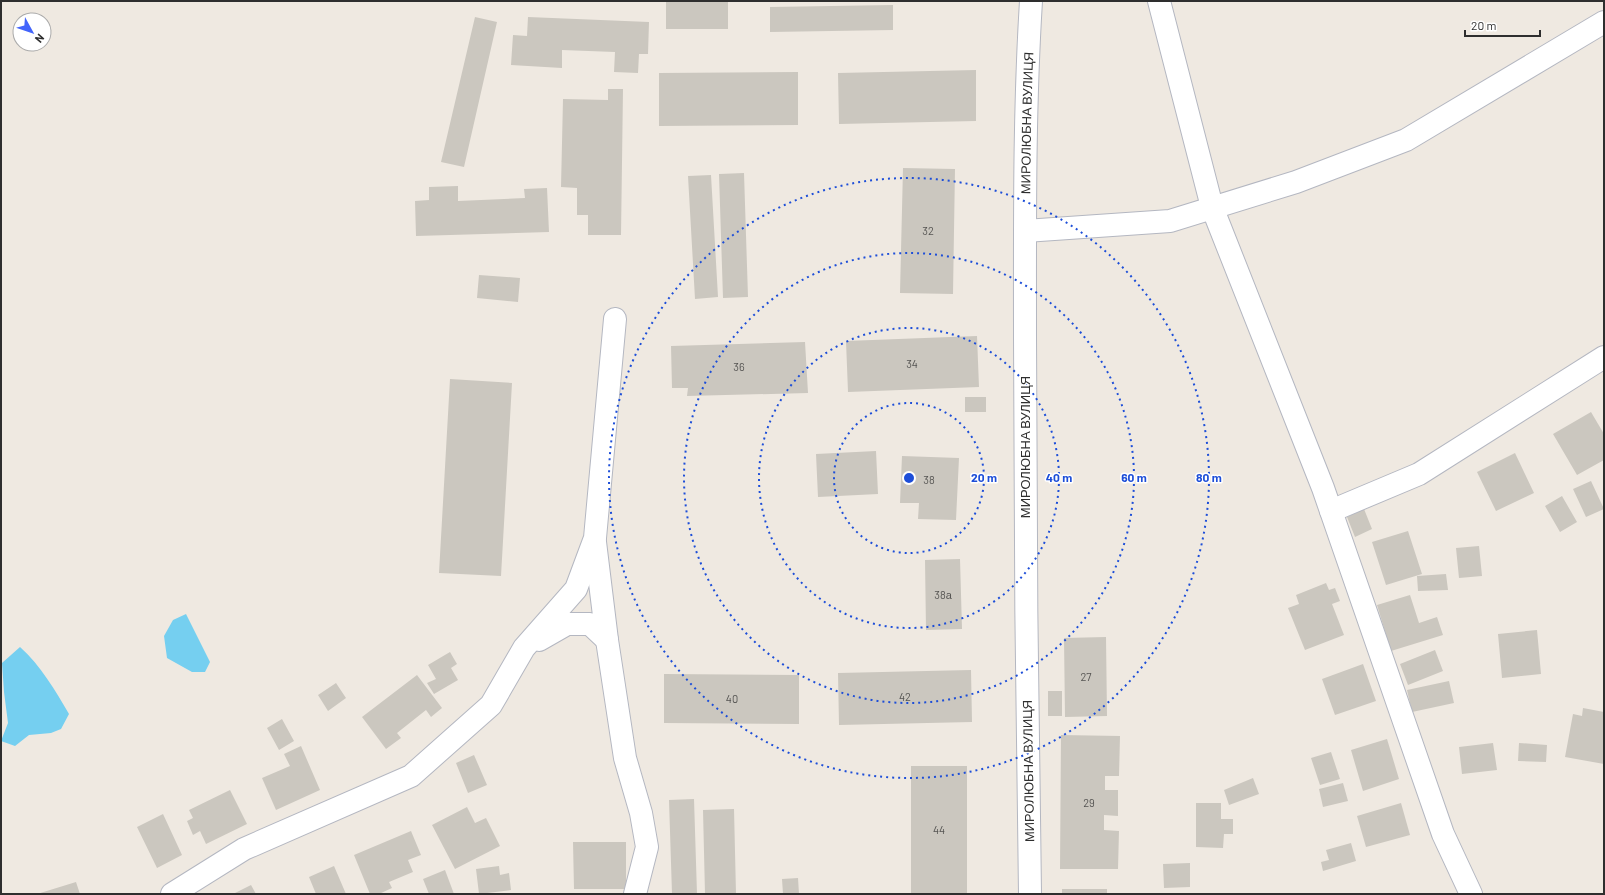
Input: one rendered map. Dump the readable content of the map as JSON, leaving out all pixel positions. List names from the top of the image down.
{
  "streets": {
    "street": ["МИРОЛЮБНА ВУЛИЦЯ"]
  },
  "house_numbers": [
    "32",
    "34",
    "36",
    "38",
    "38а",
    "27",
    "42",
    "40",
    "29",
    "44"
  ],
  "scale_bar": "20 m",
  "north": "bottom right",
  "rings": [
    "20 m",
    "40 m",
    "60 m",
    "80 m"
  ]
}
